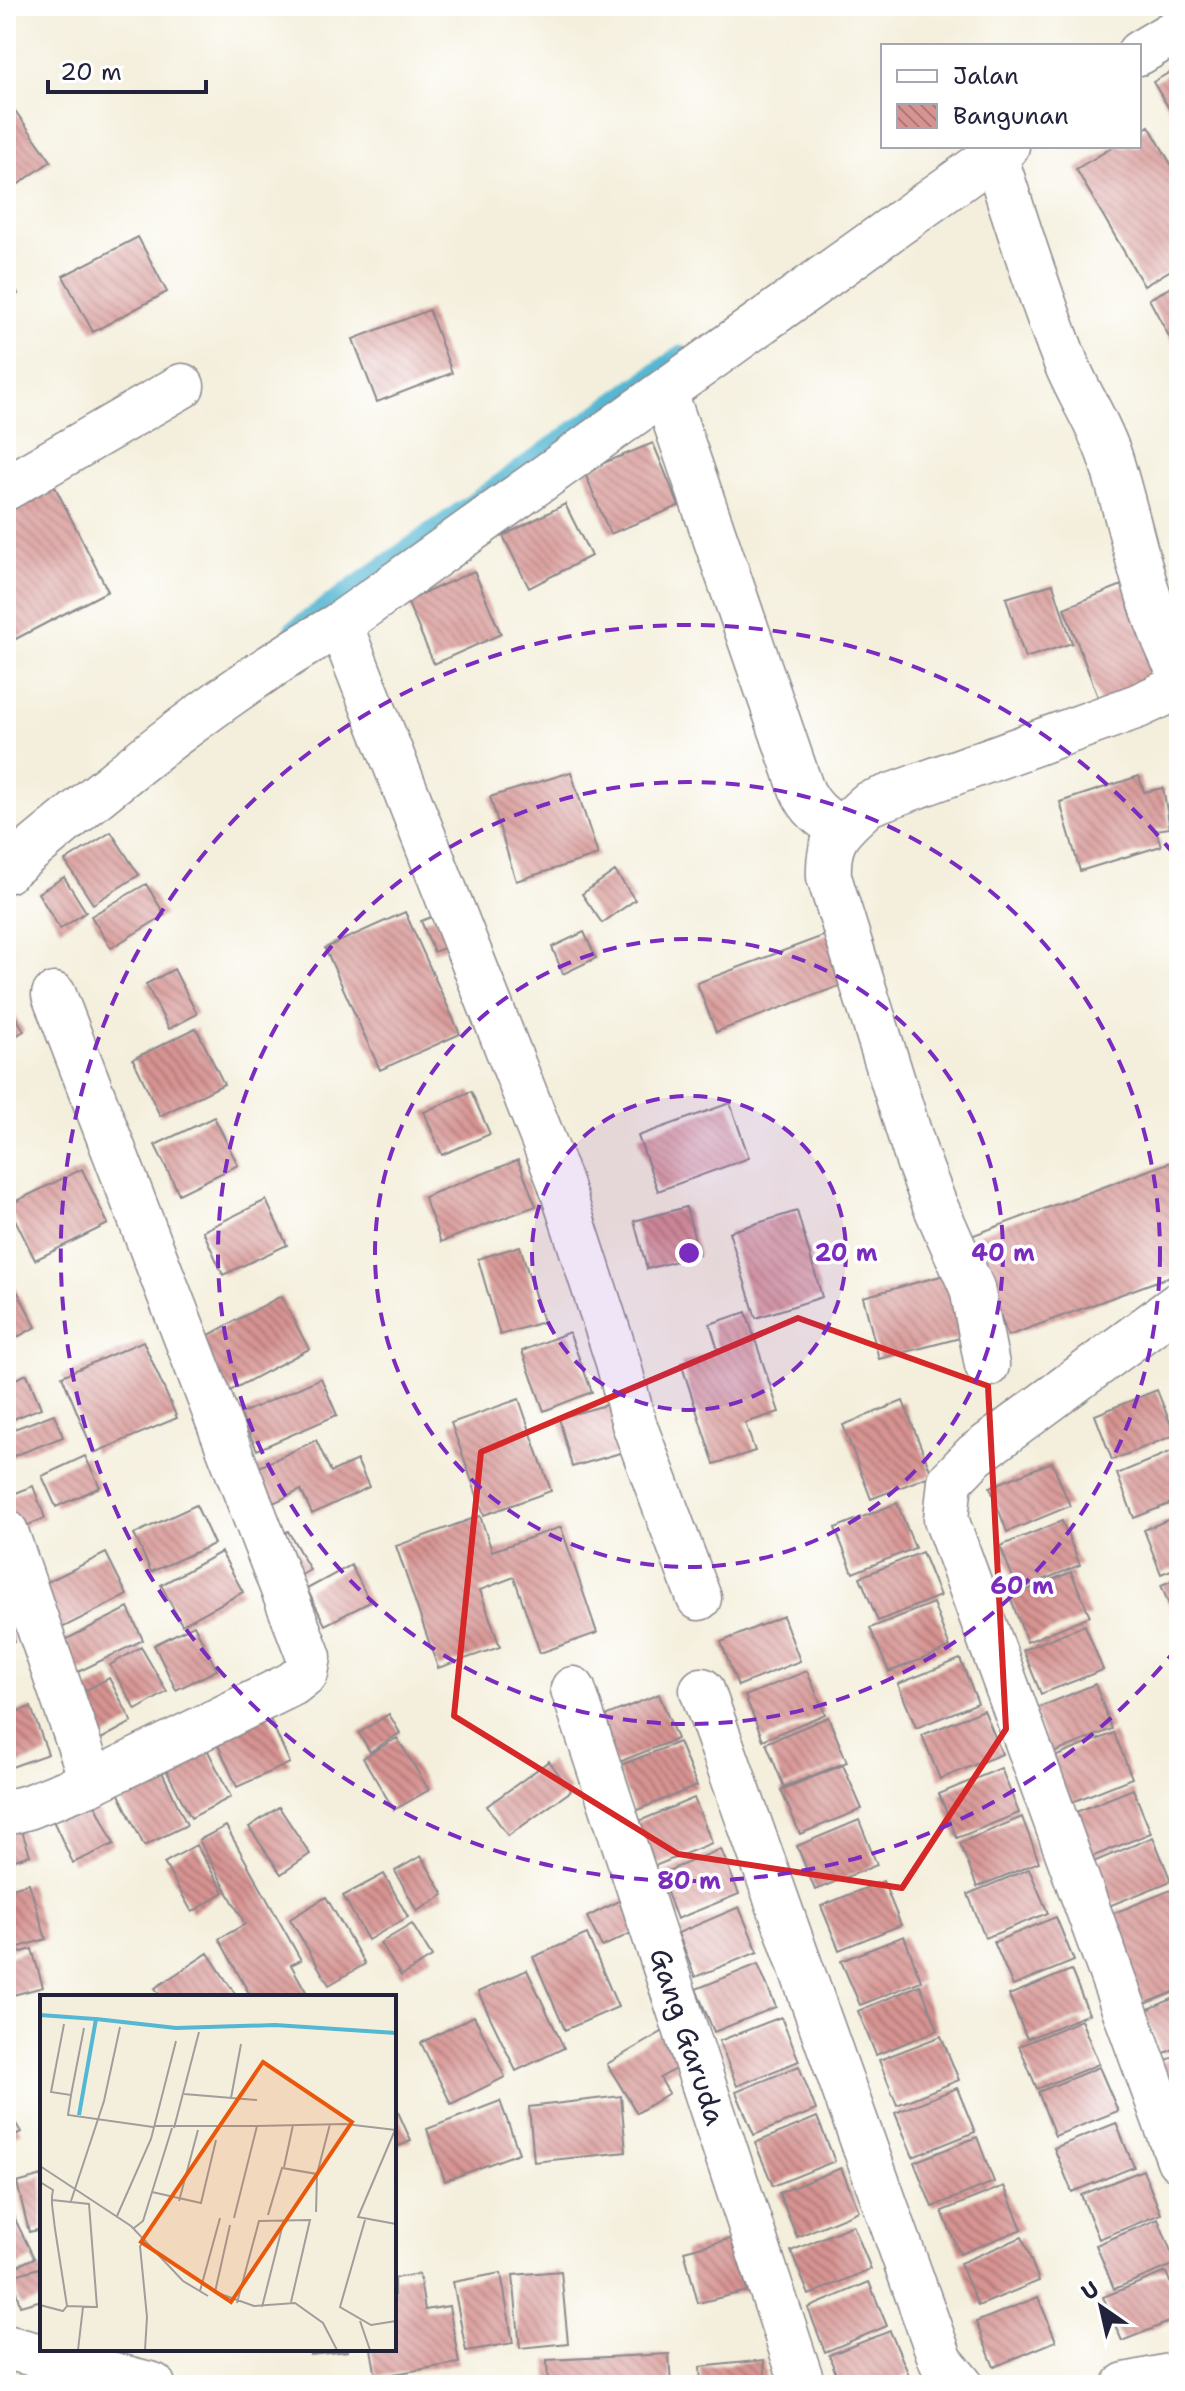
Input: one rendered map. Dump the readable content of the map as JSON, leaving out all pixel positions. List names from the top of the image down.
{
  "streets": {
    "street": ["Gang Garuda"]
  },
  "legend": ["Jalan", "Bangunan"],
  "scale_bar": "20 m",
  "north": "top left",
  "rings": [
    "20 m",
    "40 m",
    "60 m",
    "80 m"
  ]
}
